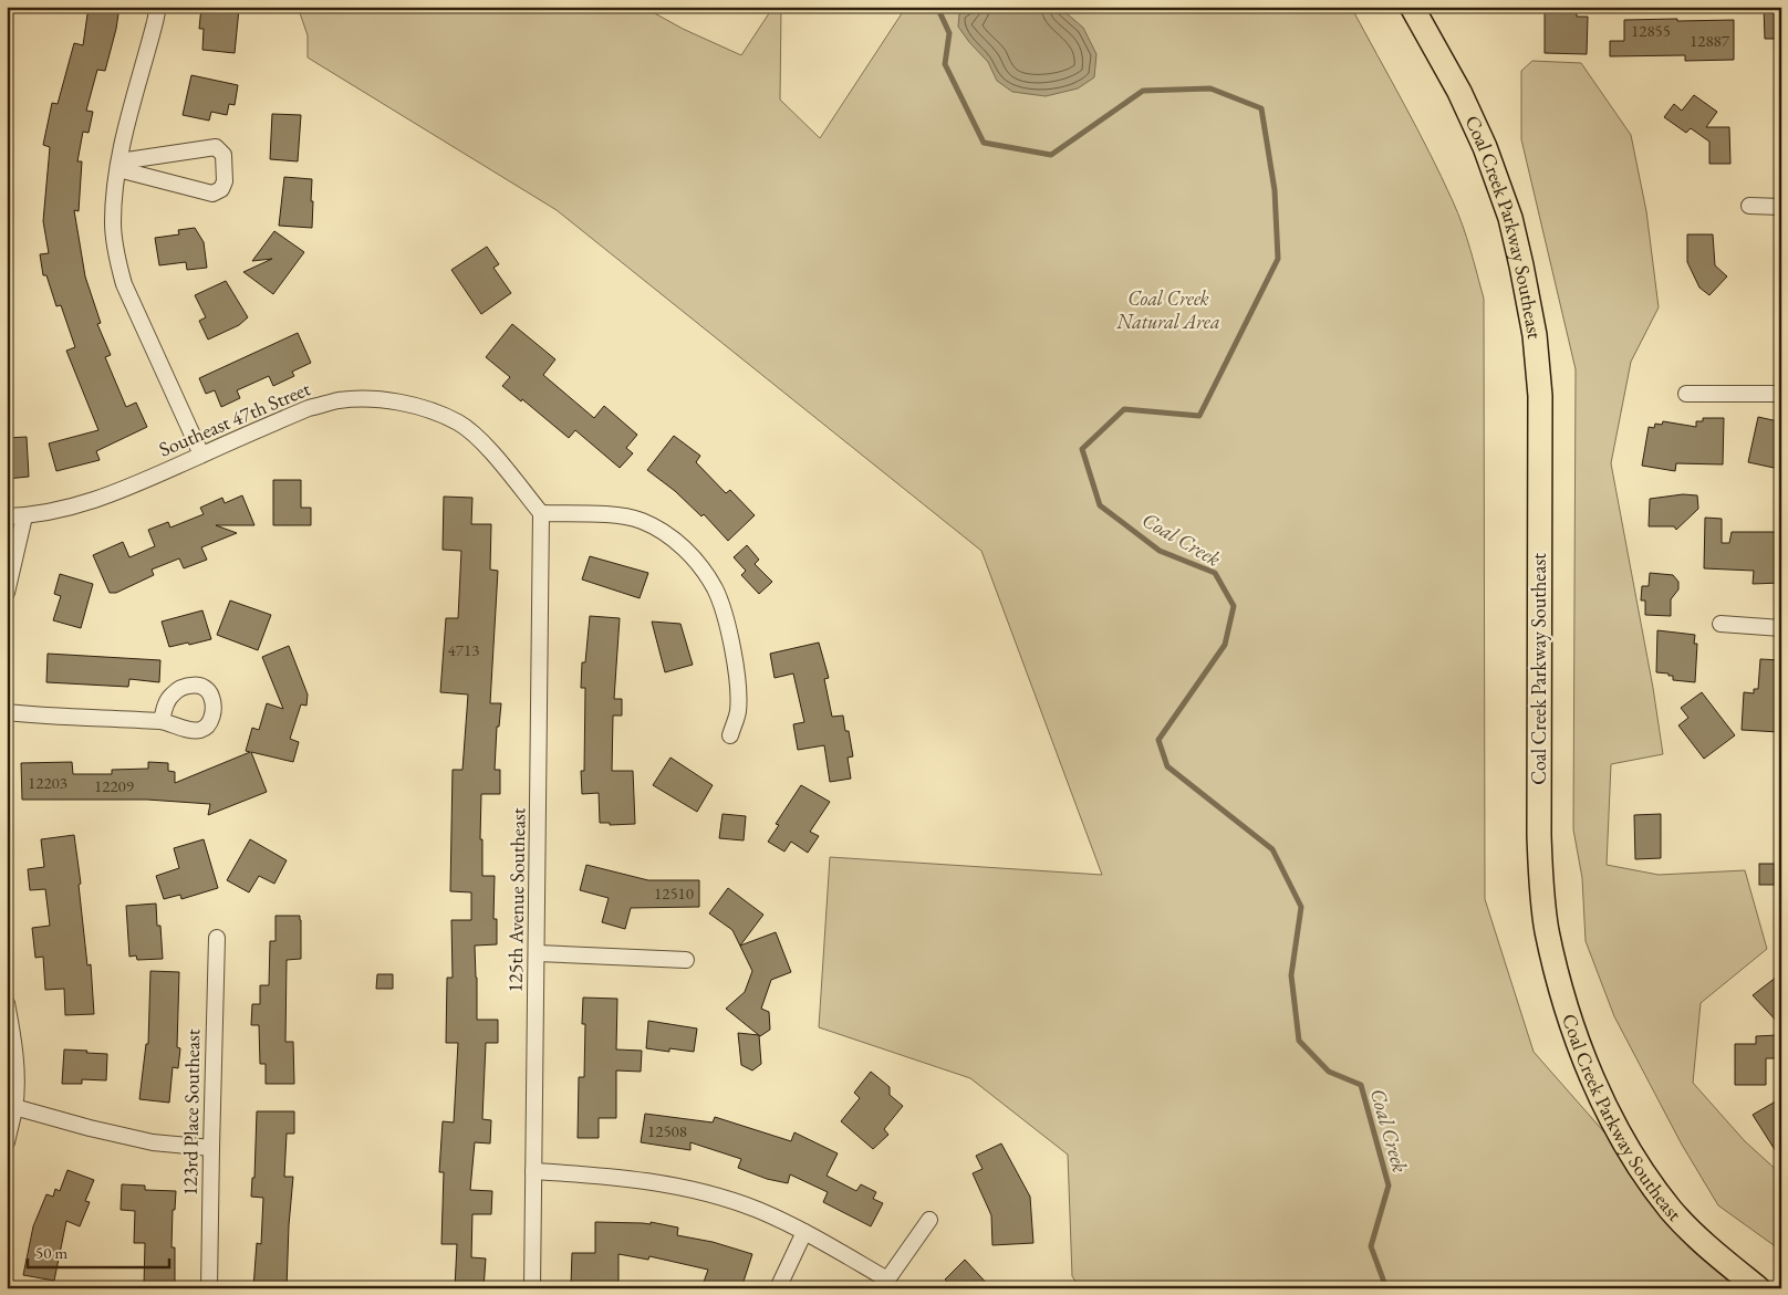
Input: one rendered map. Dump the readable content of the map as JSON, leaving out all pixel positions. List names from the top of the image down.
{
  "streets": {
    "main road": ["Coal Creek Parkway Southeast"],
    "street": ["Southeast 47th Street", "125th Avenue Southeast", "123rd Place Southeast"]
  },
  "crossings": [
    ["Southeast 47th Street", "125th Avenue Southeast"]
  ],
  "water": ["Coal Creek"],
  "parks": ["Coal Creek Natural Area"],
  "house_numbers": [
    "12855",
    "12887",
    "4713",
    "12203",
    "12209",
    "12510",
    "12508"
  ],
  "scale_bar": "50 m"
}
